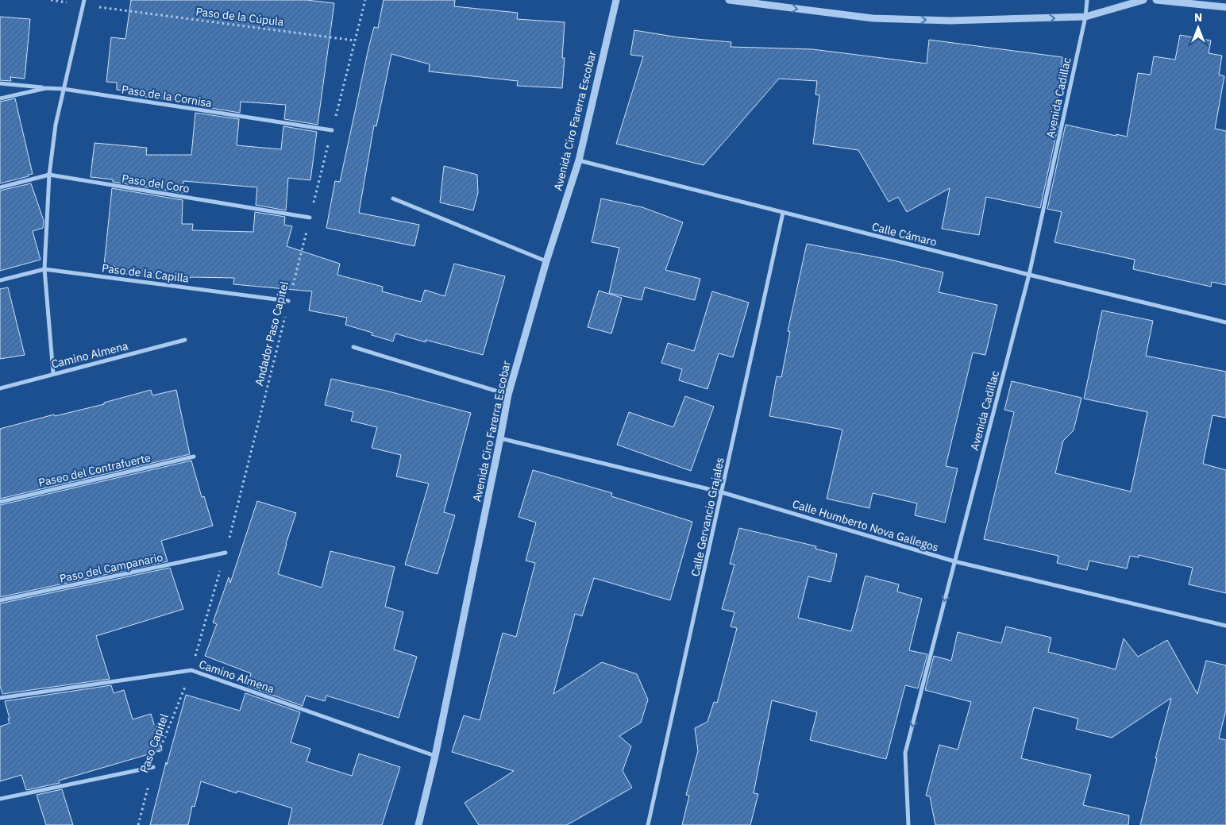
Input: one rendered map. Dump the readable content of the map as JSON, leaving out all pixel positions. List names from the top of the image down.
{
  "streets": {
    "street": [
      "Paso de la Cornisa",
      "Avenida Cadillac",
      "Avenida Ciro Farerra Escobar",
      "Paso del Coro",
      "Calle Cámaro",
      "Paso de la Capilla",
      "Camino Almena",
      "Paseo del Contrafuerte",
      "Calle Gervancio Grajales",
      "Calle Humberto Nova Gallegos",
      "Paso del Campanario"
    ],
    "path": ["Paso de la Cúpula", "Andador Paso Capitel", "Paso Capitel"]
  },
  "crossings": [
    ["Paso de la Cúpula", "Andador Paso Capitel"],
    ["Paso de la Cornisa", "Andador Paso Capitel"],
    ["Avenida Cadillac", "Calle Cámaro"],
    ["Avenida Cadillac", "Calle Humberto Nova Gallegos"],
    ["Avenida Ciro Farerra Escobar", "Calle Cámaro"],
    ["Avenida Ciro Farerra Escobar", "Camino Almena"],
    ["Avenida Ciro Farerra Escobar", "Calle Humberto Nova Gallegos"],
    ["Paso del Coro", "Andador Paso Capitel"],
    ["Calle Cámaro", "Calle Gervancio Grajales"],
    ["Paso de la Capilla", "Andador Paso Capitel"],
    ["Andador Paso Capitel", "Camino Almena"],
    ["Andador Paso Capitel", "Paso del Campanario"],
    ["Andador Paso Capitel", "Paso Capitel"],
    ["Camino Almena", "Paso Capitel"],
    ["Calle Gervancio Grajales", "Calle Humberto Nova Gallegos"]
  ],
  "north": "top"
}
